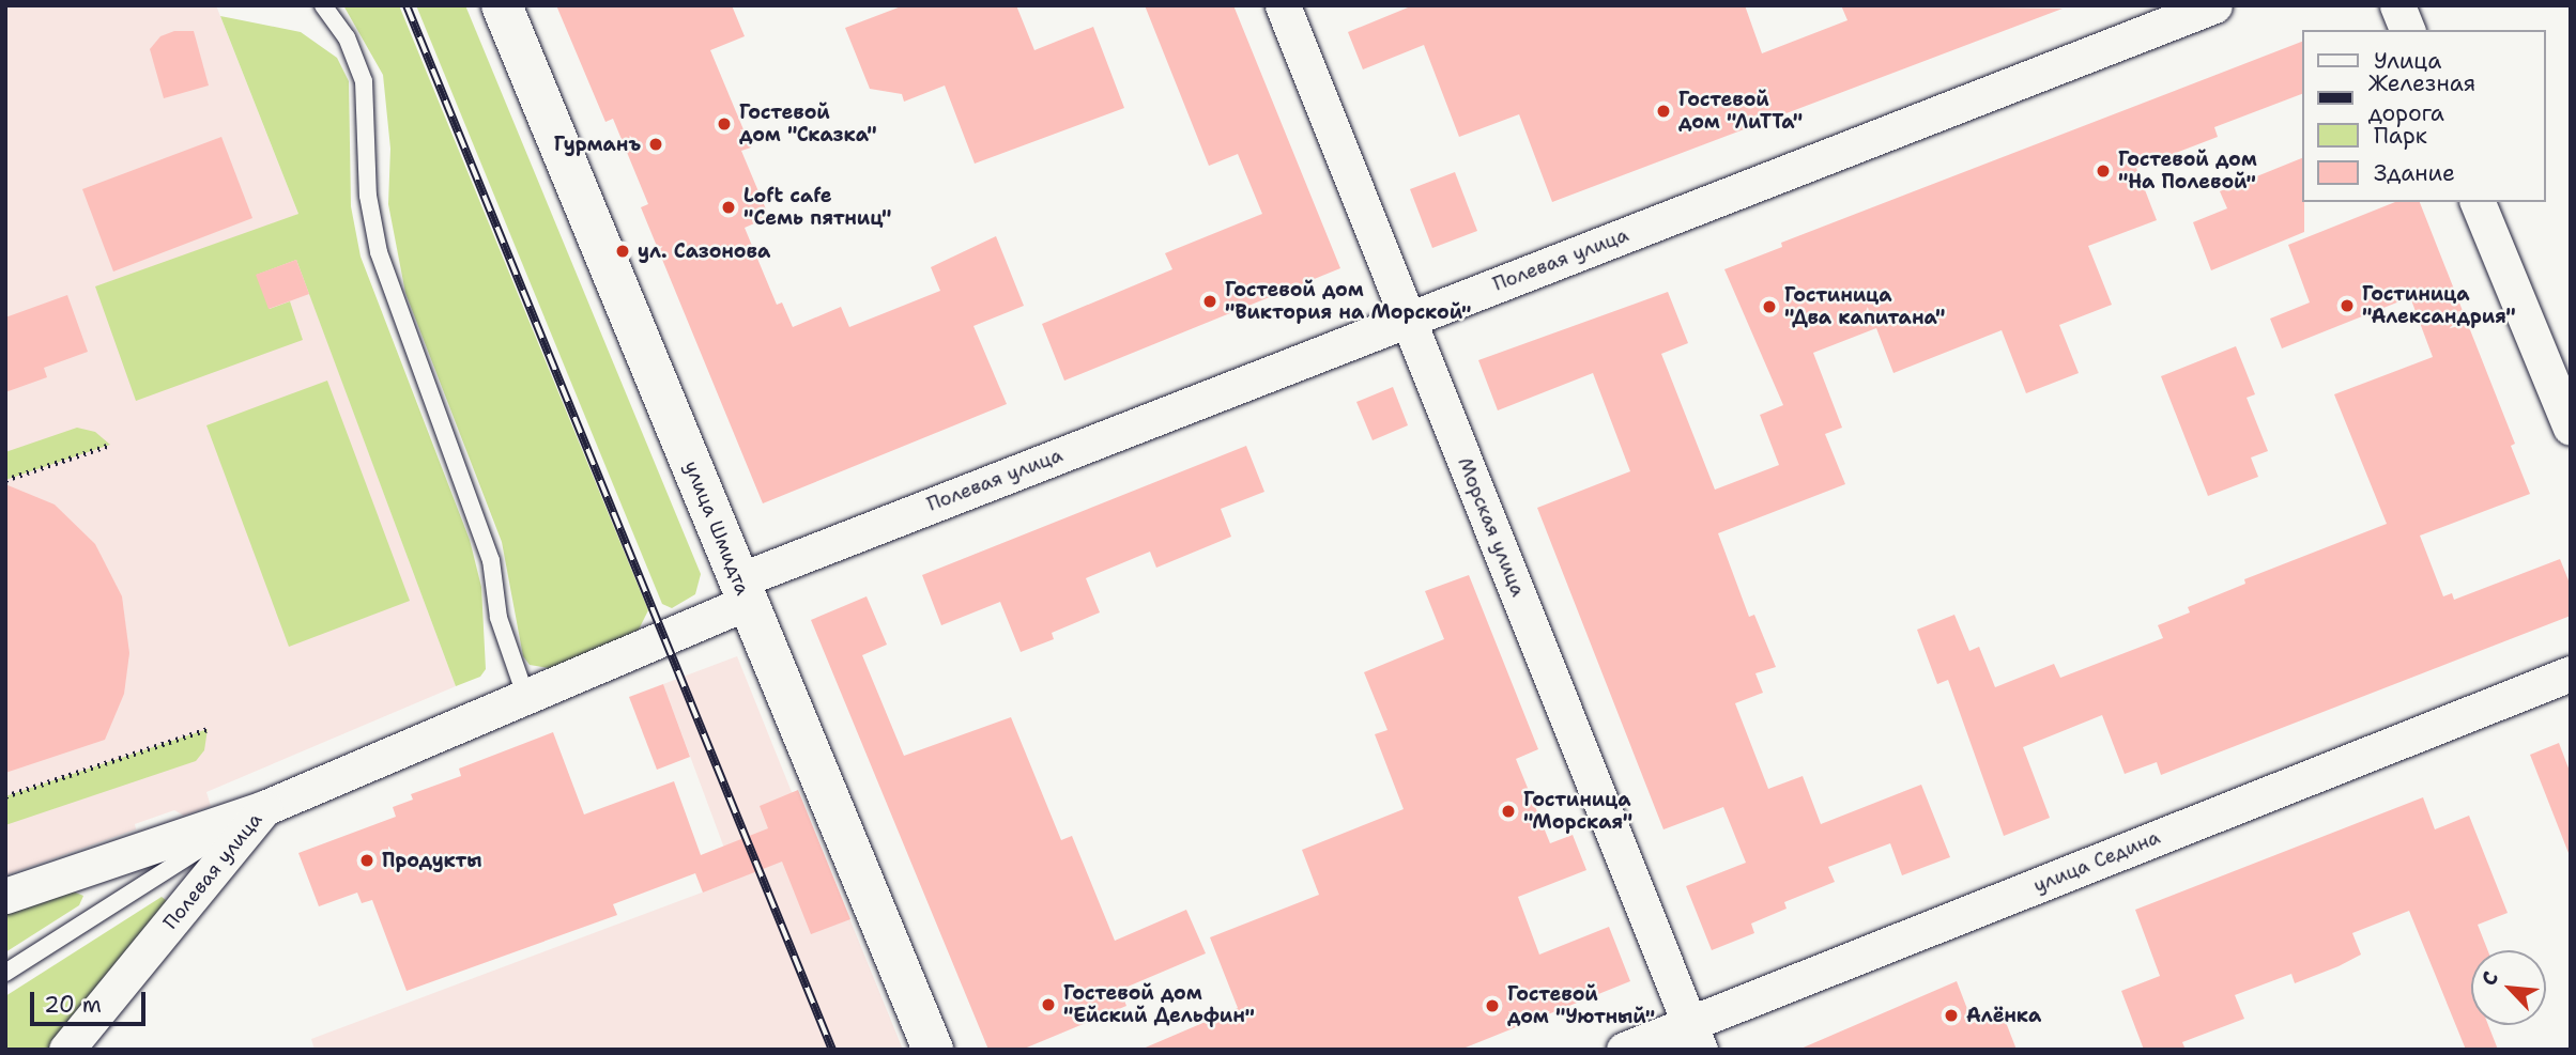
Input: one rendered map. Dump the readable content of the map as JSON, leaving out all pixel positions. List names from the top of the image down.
{
  "streets": {
    "street": [
      "Полевая улица",
      "Морская улица",
      "улица Шмидта",
      "улица Седина"
    ]
  },
  "crossings": [
    ["Полевая улица", "Морская улица"],
    ["Полевая улица", "улица Шмидта"],
    ["Морская улица", "улица Седина"]
  ],
  "places": [
    "Гостевой дом \"ЛиТТа\"",
    "Гостевой дом \"Сказка\"",
    "Гурманъ",
    "Гостевой дом \"На Полевой\"",
    "Loft cafe \"Семь пятниц\"",
    "ул. Сазонова",
    "Гостевой дом \"Виктория на Морской\"",
    "Гостиница \"Александрия\"",
    "Гостиница \"Два капитана\"",
    "Гостиница \"Морская\"",
    "Продукты",
    "Гостевой дом \"Ейский Дельфин\"",
    "Гостевой дом \"Уютный\"",
    "Алёнка"
  ],
  "legend": [
    "Улица",
    "Железная дорога",
    "Парк",
    "Здание"
  ],
  "scale_bar": "20 m",
  "north": "top left"
}
